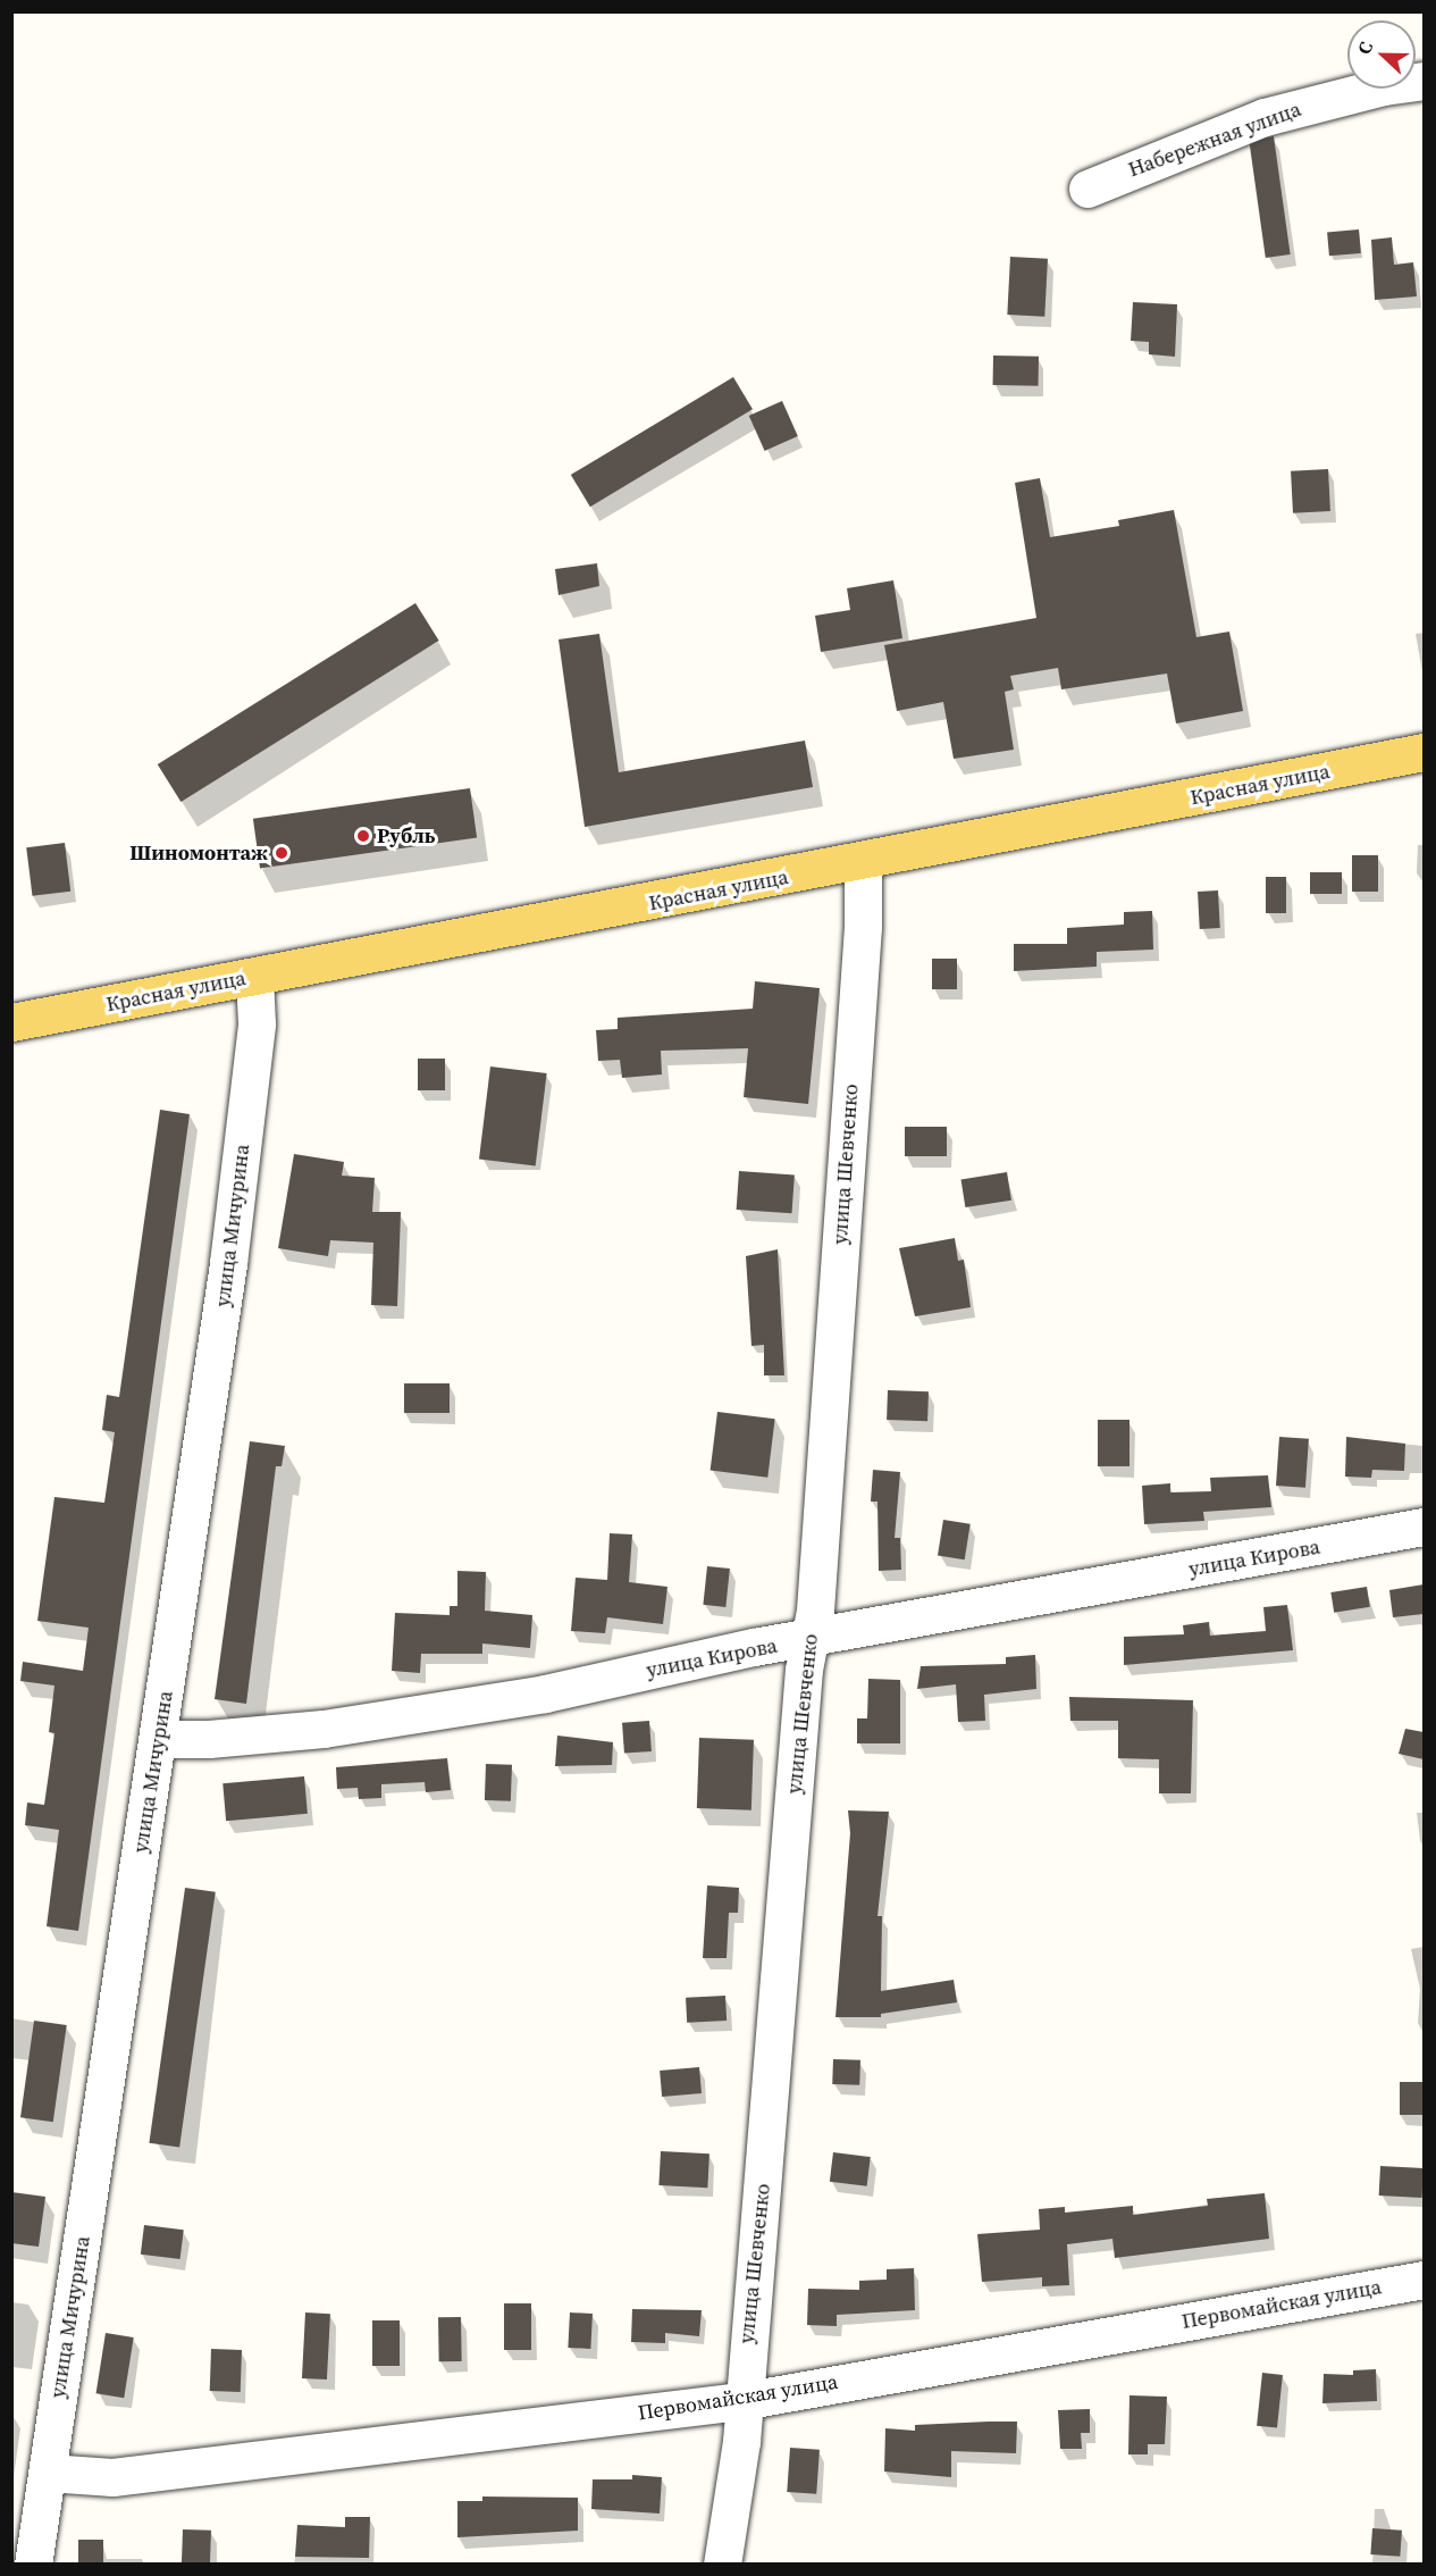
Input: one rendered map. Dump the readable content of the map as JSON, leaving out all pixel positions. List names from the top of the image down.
{
  "streets": {
    "main road": ["Красная улица"],
    "street": [
      "Набережная улица",
      "улица Шевченко",
      "улица Мичурина",
      "улица Кирова",
      "Первомайская улица"
    ]
  },
  "crossings": [
    ["Красная улица", "улица Шевченко"],
    ["Красная улица", "улица Мичурина"],
    ["улица Шевченко", "улица Кирова"],
    ["улица Шевченко", "Первомайская улица"],
    ["улица Мичурина", "улица Кирова"],
    ["улица Мичурина", "Первомайская улица"]
  ],
  "places": ["Рубль", "Шиномонтаж"],
  "north": "left"
}
